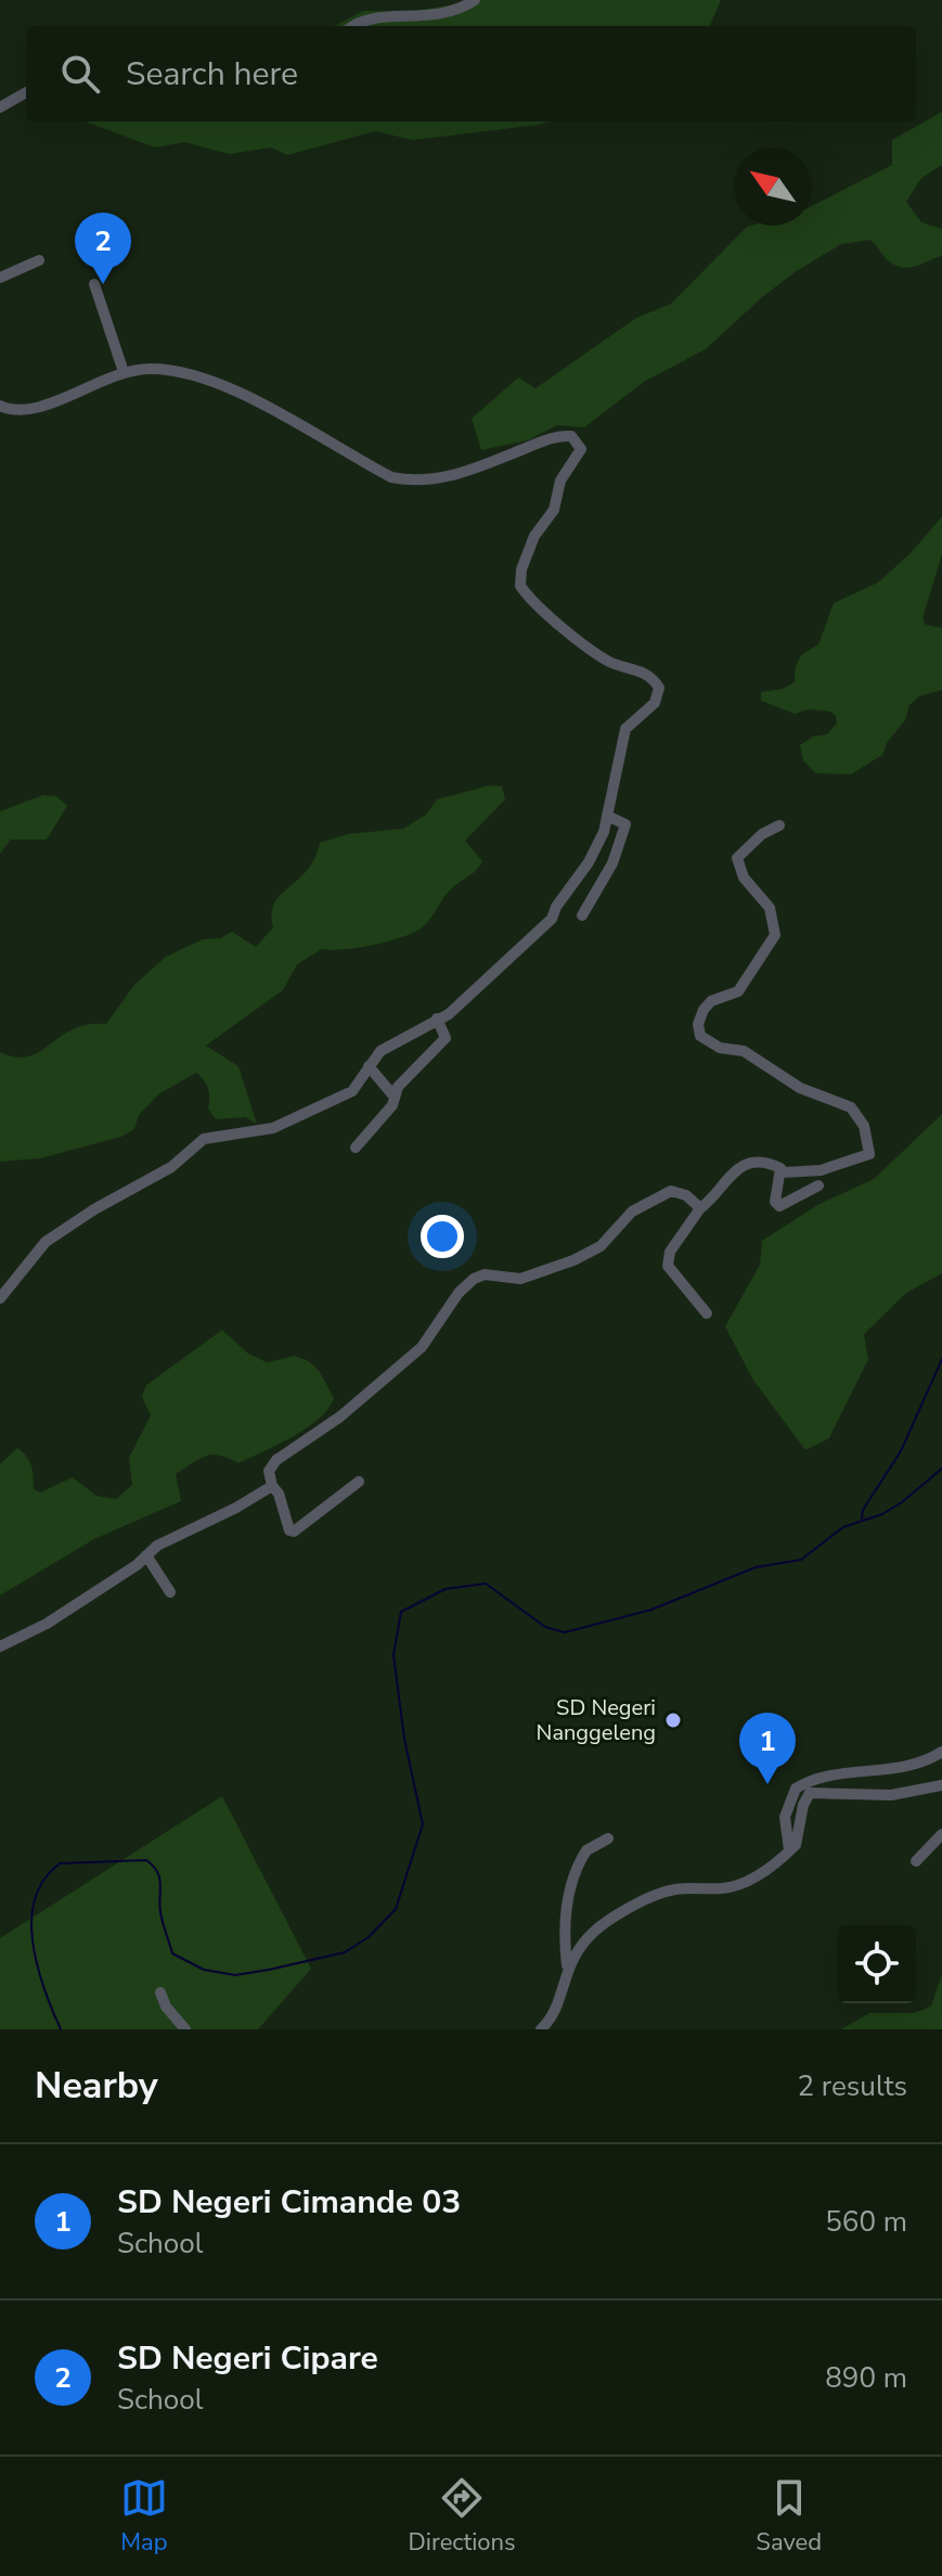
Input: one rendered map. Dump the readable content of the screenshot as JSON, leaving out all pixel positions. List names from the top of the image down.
{
  "places": ["SD Negeri Nanggeleng"],
  "north": "top left",
  "page": {
    "search": "Search here",
    "pins": ["2", "1"],
    "heading": ["Nearby", "2 results"],
    "list": [
      {
        "mark": "1",
        "name": "SD Negeri Cimande 03",
        "note": "School",
        "value": "560 m"
      },
      {
        "mark": "2",
        "name": "SD Negeri Cipare",
        "note": "School",
        "value": "890 m"
      }
    ],
    "nav": ["Map", "Directions", "Saved"]
  }
}
